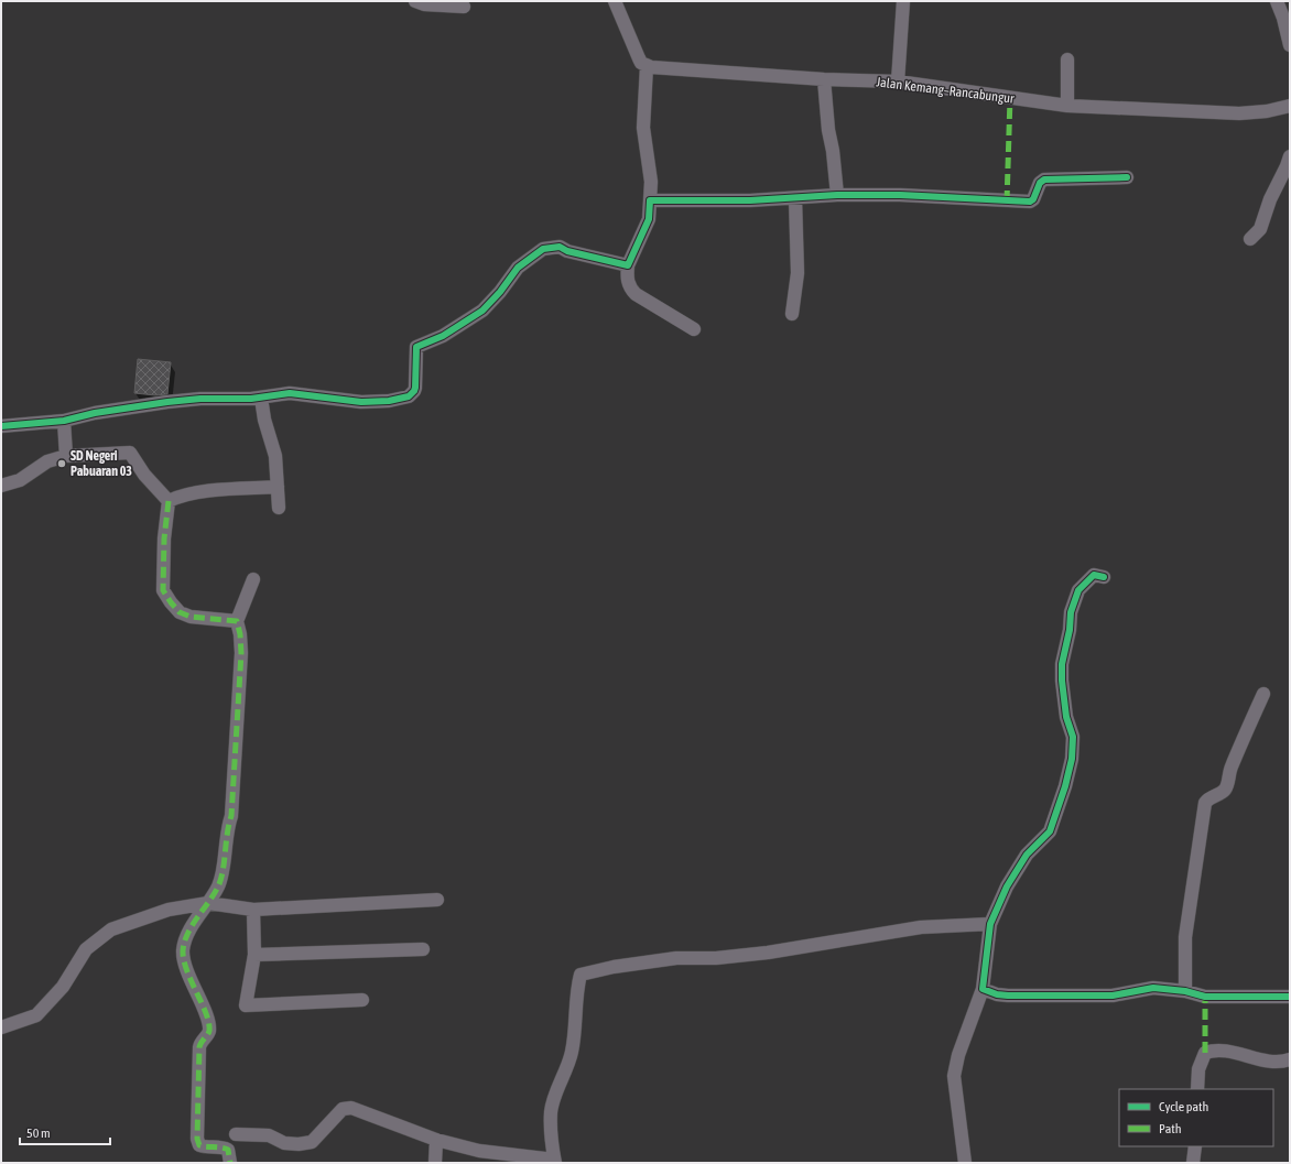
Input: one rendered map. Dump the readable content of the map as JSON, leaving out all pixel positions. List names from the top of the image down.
{
  "streets": {
    "street": ["Jalan Kemang–Rancabungur"]
  },
  "places": ["SD Negeri Pabuaran 03"],
  "legend": ["Cycle path", "Path"],
  "scale_bar": "50 m"
}
